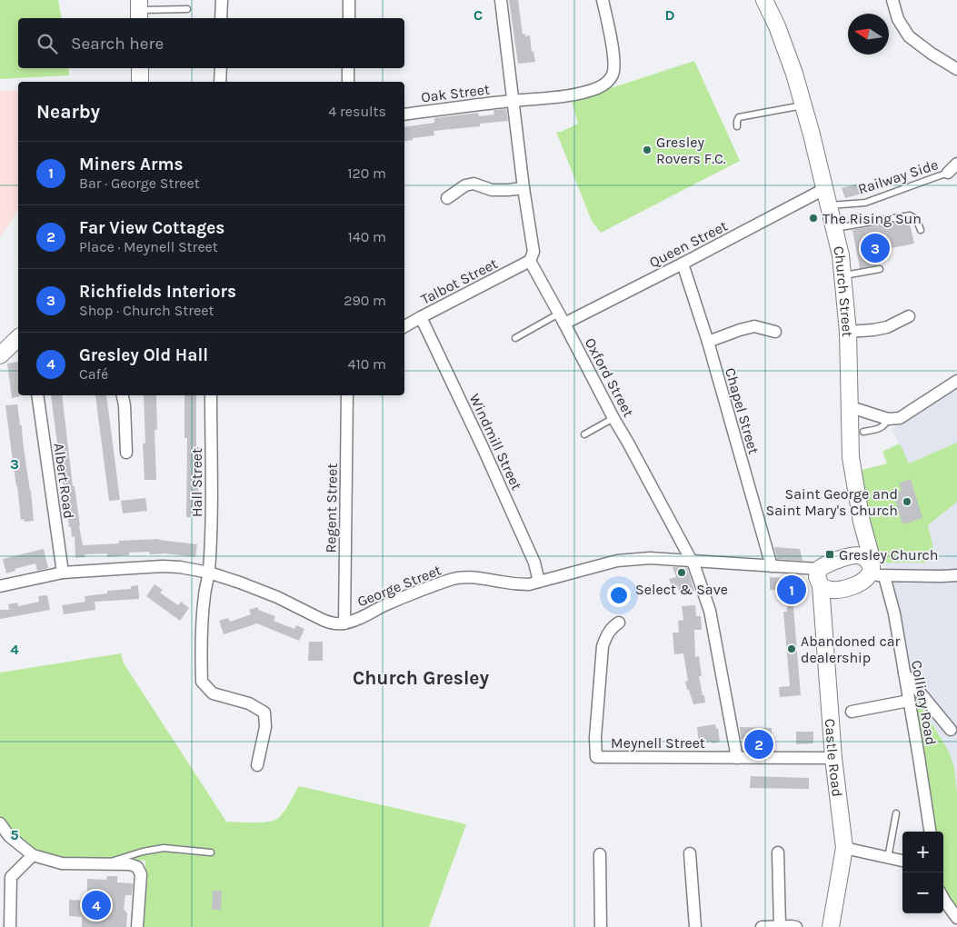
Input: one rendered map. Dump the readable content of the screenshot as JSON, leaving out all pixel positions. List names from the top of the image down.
{
  "streets": {
    "street": [
      "Oak Street",
      "Queen Street",
      "Talbot Street",
      "Church Street",
      "Oxford Street",
      "Chapel Street",
      "Windmill Street",
      "Albert Road",
      "Hall Street",
      "Regent Street",
      "George Street",
      "Colliery Road",
      "Meynell Street",
      "Castle Road"
    ],
    "lane": ["Railway Side"]
  },
  "crossings": [
    ["Railway Side", "Church Street"],
    ["Queen Street", "Church Street"],
    ["Queen Street", "Oxford Street"],
    ["Queen Street", "Chapel Street"],
    ["Talbot Street", "Oxford Street"],
    ["Talbot Street", "Windmill Street"],
    ["Church Street", "Colliery Road"],
    ["Oxford Street", "George Street"],
    ["Oxford Street", "Meynell Street"],
    ["Chapel Street", "George Street"],
    ["Windmill Street", "George Street"],
    ["Albert Road", "George Street"],
    ["Hall Street", "George Street"],
    ["Regent Street", "George Street"],
    ["George Street", "Castle Road"],
    ["Meynell Street", "Castle Road"]
  ],
  "districts": ["Church Gresley"],
  "places": {
    "other": [
      "Gresley Rovers F.C.",
      "The Rising Sun",
      "Saint George and Saint Mary's Church",
      "Select & Save",
      "Abandoned car dealership"
    ],
    "transit": ["Gresley Church"]
  },
  "north": "left",
  "page": {
    "search": "Search here",
    "heading": ["Nearby", "4 results"],
    "list": [
      {
        "mark": "1",
        "name": "Miners Arms",
        "note": "Bar · George Street",
        "value": "120 m"
      },
      {
        "mark": "2",
        "name": "Far View Cottages",
        "note": "Place · Meynell Street",
        "value": "140 m"
      },
      {
        "mark": "3",
        "name": "Richfields Interiors",
        "note": "Shop · Church Street",
        "value": "290 m"
      },
      {
        "mark": "4",
        "name": "Gresley Old Hall",
        "note": "Café",
        "value": "410 m"
      }
    ],
    "pins": [
      "3",
      "1",
      "2",
      "4"
    ],
    "map_buttons": ["+", "−"]
  },
  "grid": {
    "columns": ["C", "D"],
    "rows": ["3", "4", "5"]
  }
}
